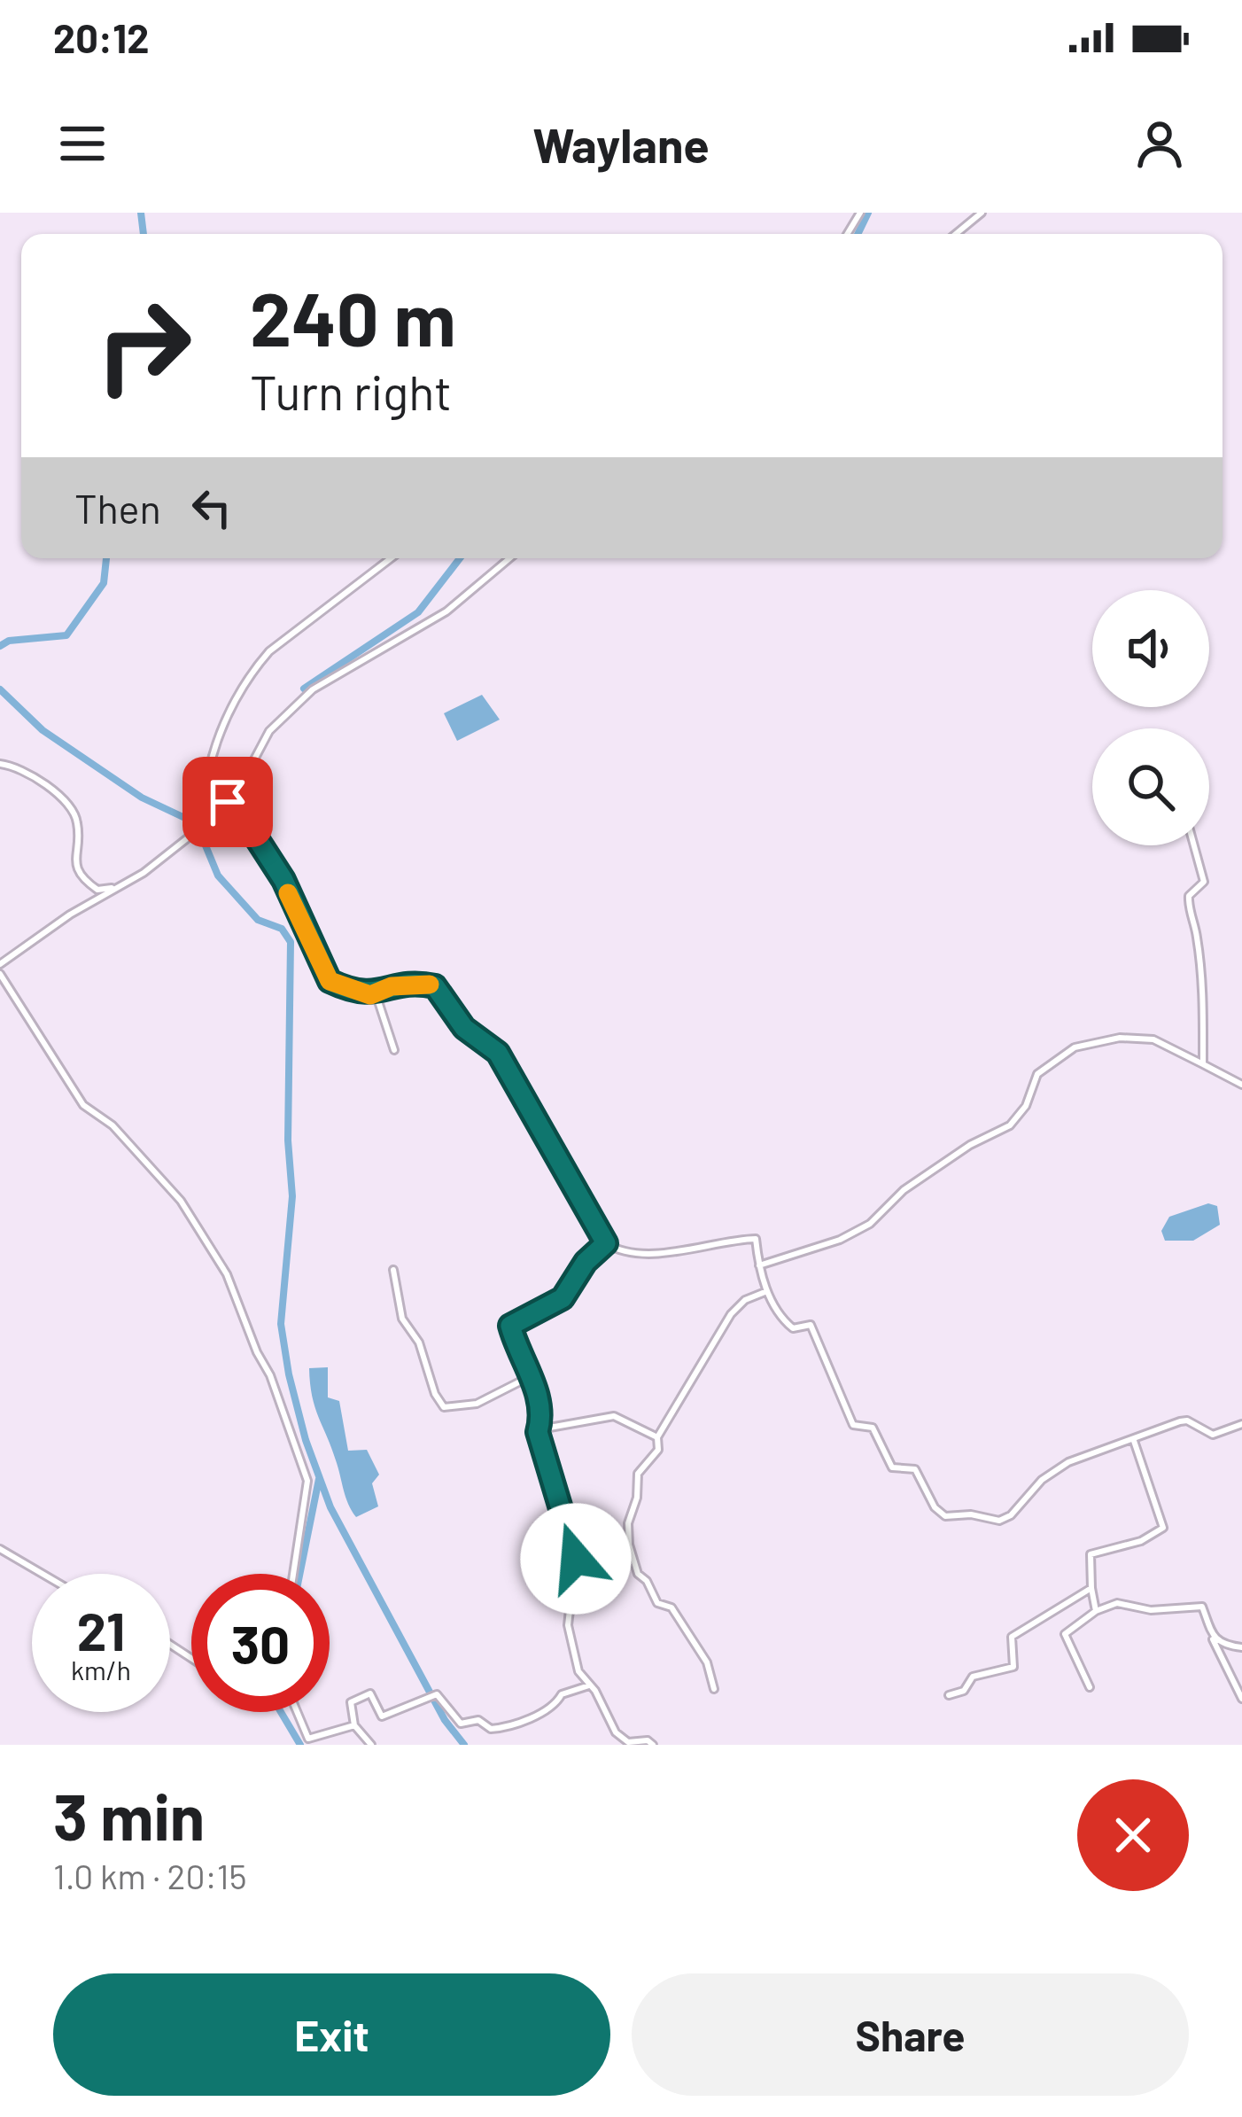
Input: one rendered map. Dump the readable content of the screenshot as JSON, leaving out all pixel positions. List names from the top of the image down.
{
  "page": {
    "status": "20:12",
    "header": "Waylane",
    "turn": ["240 m", "Turn right"],
    "then": "Then",
    "speed": "21 km/h",
    "limit": "30",
    "heading": ["3 min", "1.0 km · 20:15"],
    "buttons": ["Exit", "Share"]
  }
}
